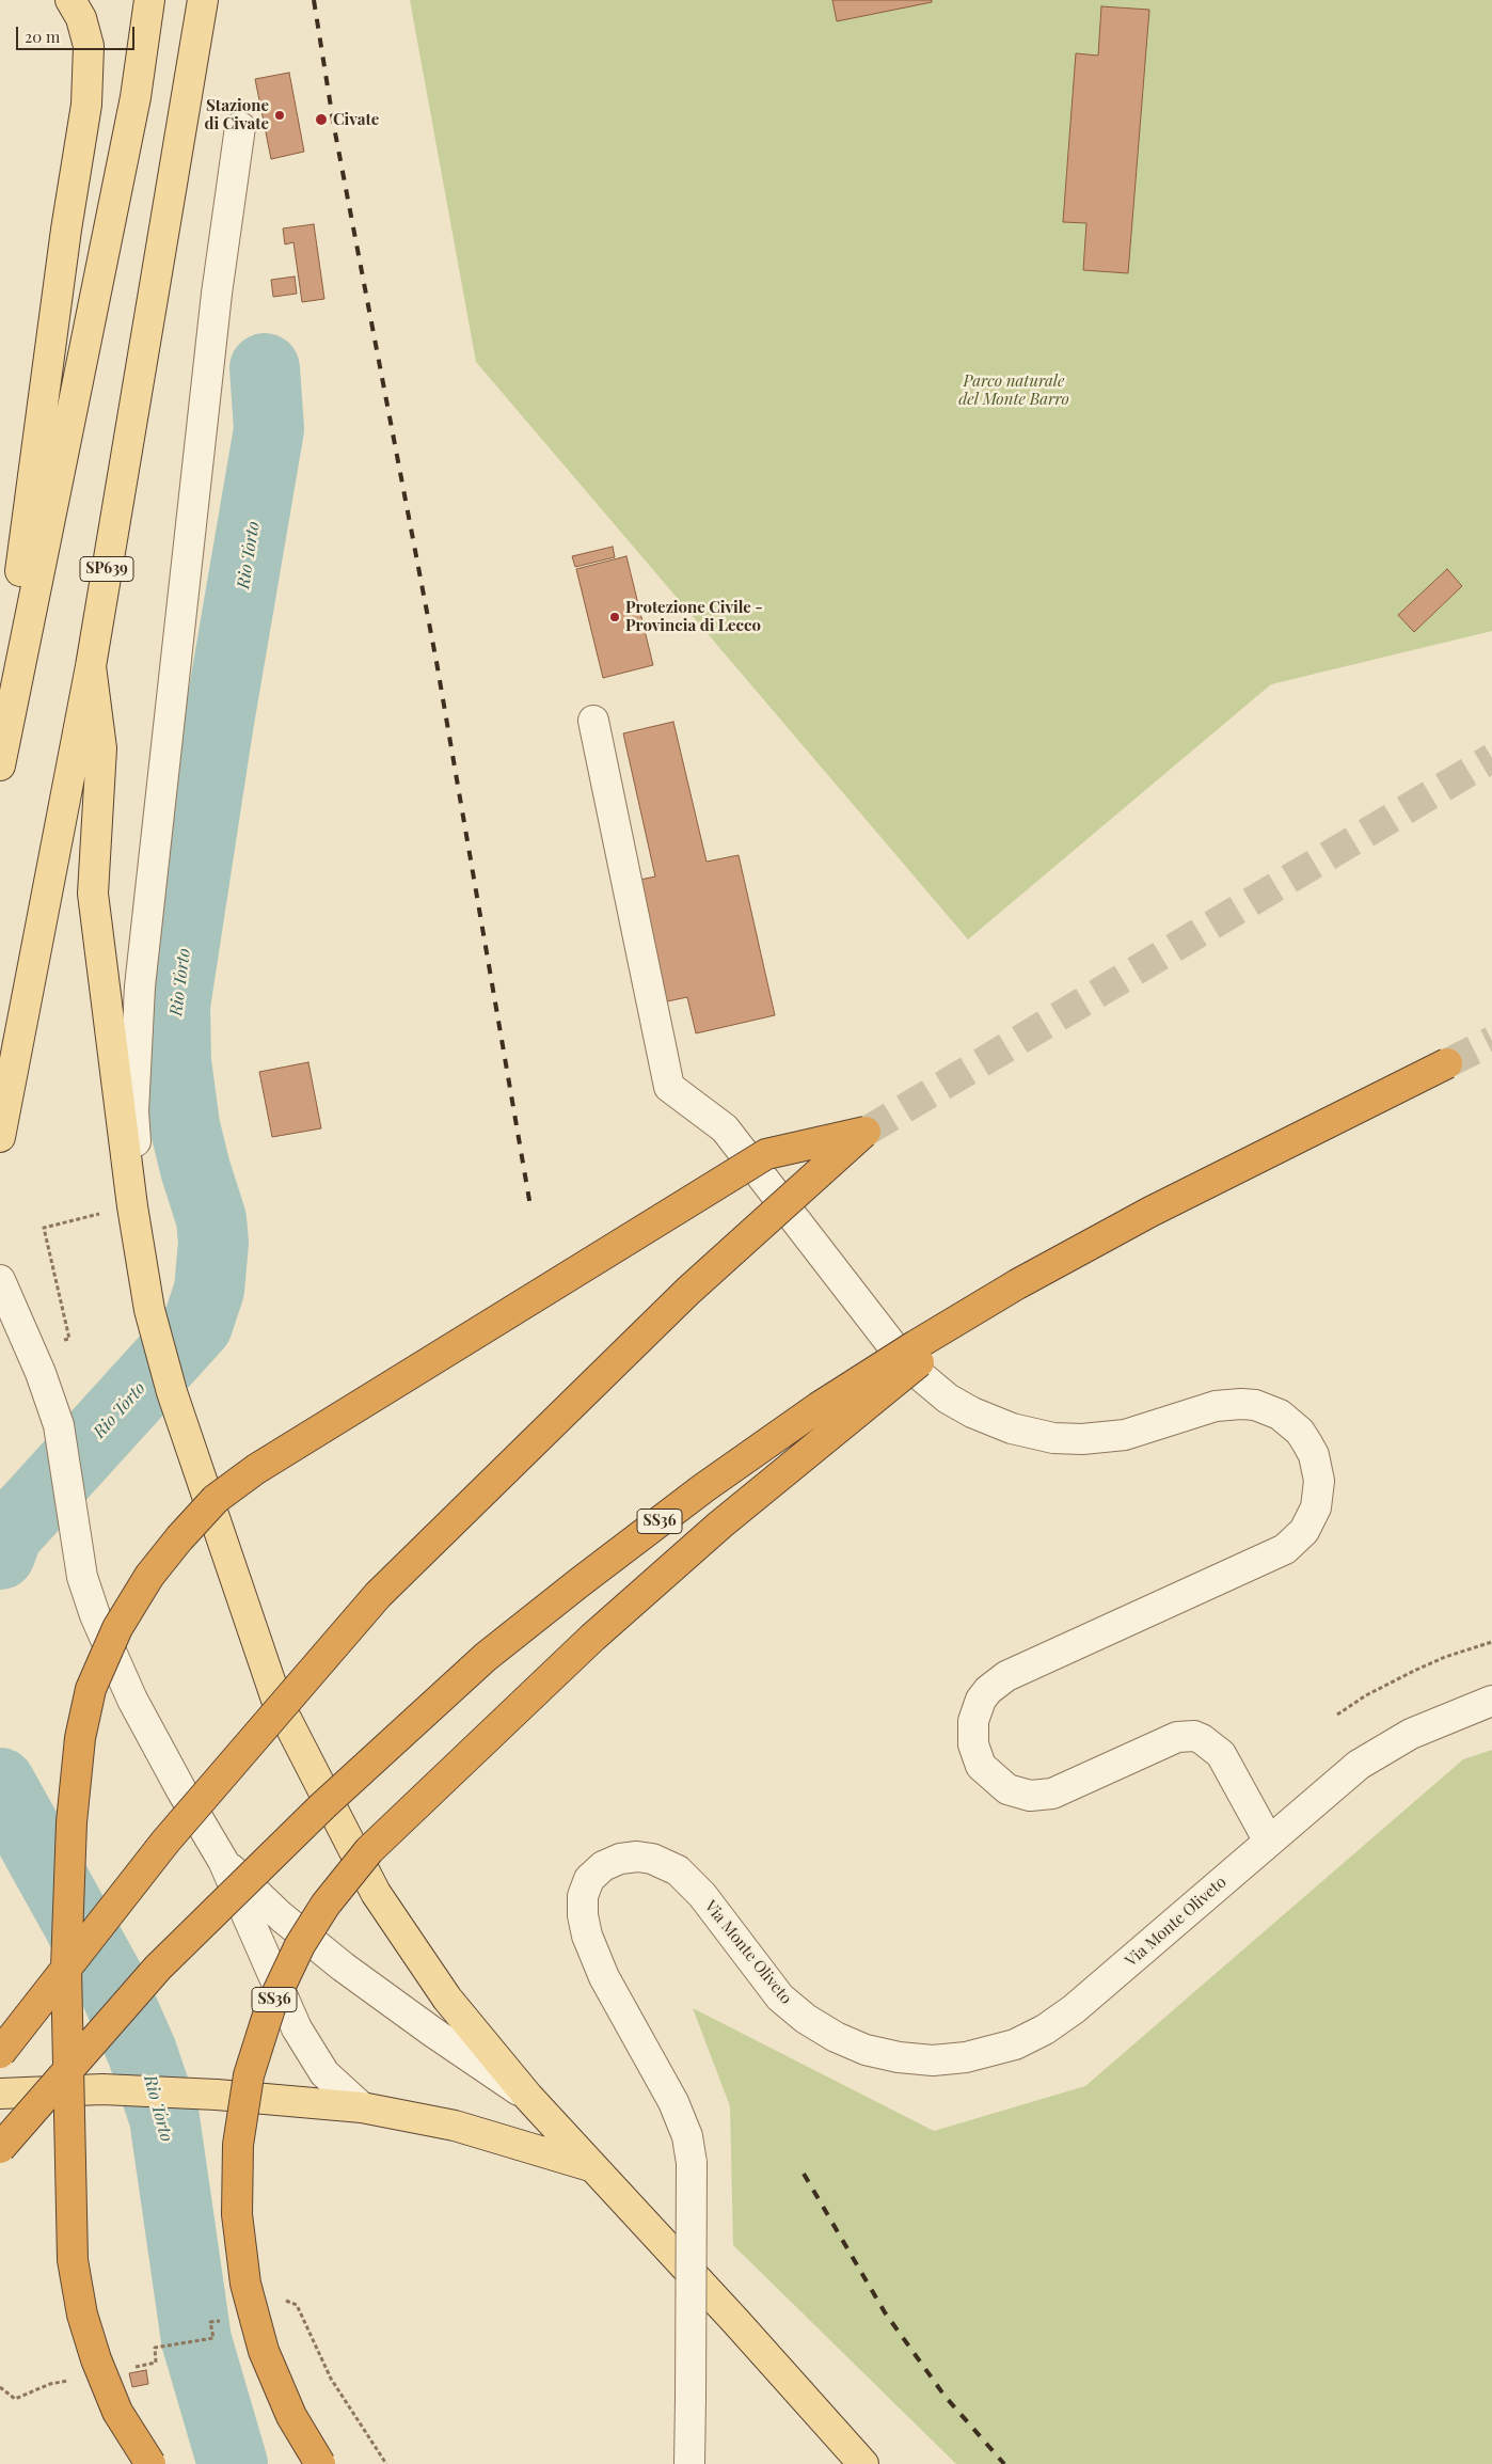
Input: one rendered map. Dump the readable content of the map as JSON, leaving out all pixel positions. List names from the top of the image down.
{
  "streets": {
    "highway": ["SS36"],
    "main road": ["SP639"],
    "street": ["Via Monte Oliveto"]
  },
  "water": ["Rio Torto"],
  "parks": ["Parco naturale del Monte Barro"],
  "places": ["Stazione di Civate", "Civate", "Protezione Civile - Provincia di Lecco"],
  "scale_bar": "20 m"
}
